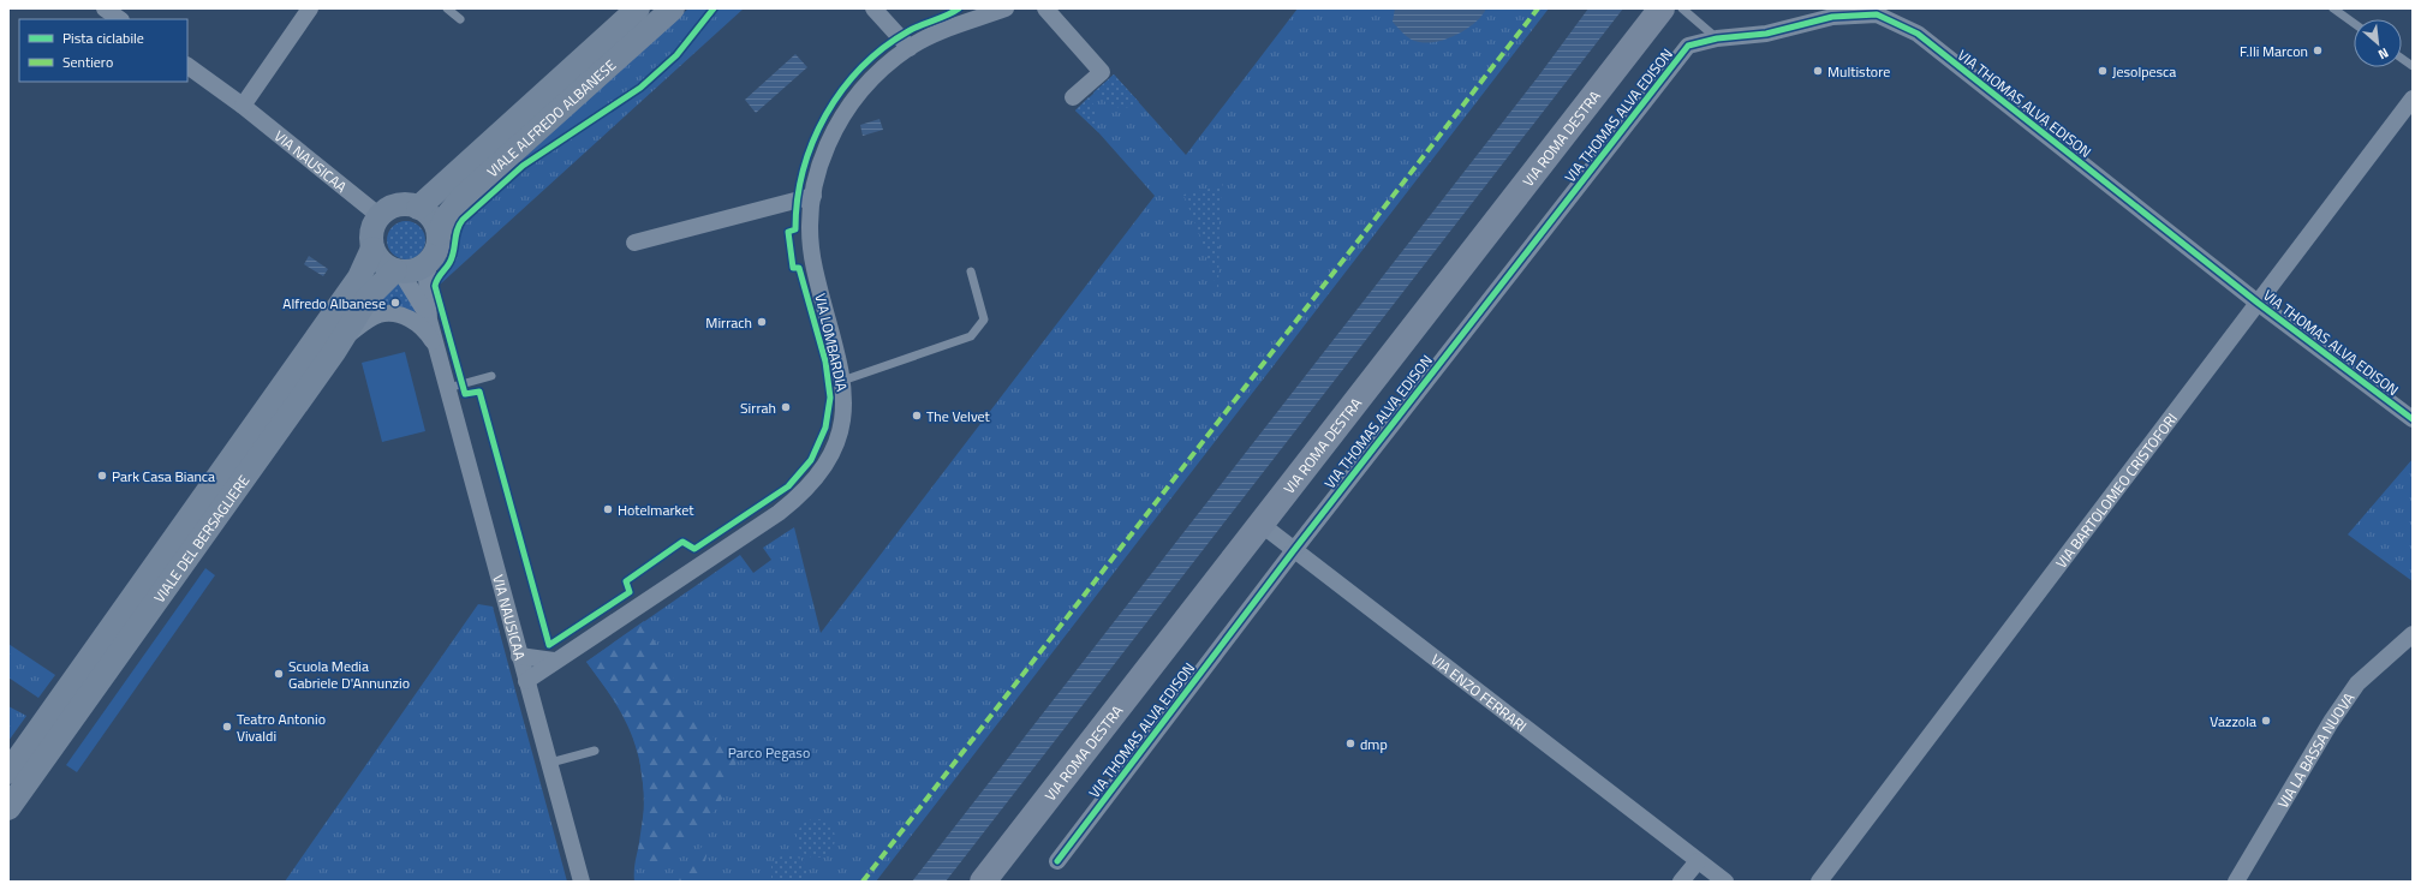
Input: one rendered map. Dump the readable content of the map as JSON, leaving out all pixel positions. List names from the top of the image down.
{
  "streets": {
    "main road": ["VIA ROMA DESTRA"],
    "street": [
      "VIA THOMAS ALVA EDISON",
      "VIALE ALFREDO ALBANESE",
      "VIA NAUSICAA",
      "VIA LOMBARDIA",
      "VIA BARTOLOMEO CRISTOFORI",
      "VIALE DEL BERSAGLIERE",
      "VIA ENZO FERRARI",
      "VIA LA BASSA NUOVA"
    ]
  },
  "crossings": [
    ["VIA THOMAS ALVA EDISON", "VIA BARTOLOMEO CRISTOFORI"],
    ["VIA THOMAS ALVA EDISON", "VIA ENZO FERRARI"],
    ["VIALE ALFREDO ALBANESE", "VIA NAUSICAA"],
    ["VIALE ALFREDO ALBANESE", "VIALE DEL BERSAGLIERE"],
    ["VIA ROMA DESTRA", "VIA ENZO FERRARI"],
    ["VIA NAUSICAA", "VIA LOMBARDIA"],
    ["VIA NAUSICAA", "VIALE DEL BERSAGLIERE"]
  ],
  "parks": ["Parco Pegaso"],
  "places": [
    "F.lli Marcon",
    "Multistore",
    "Jesolpesca",
    "Alfredo Albanese",
    "Mirrach",
    "Sirrah",
    "The Velvet",
    "Park Casa Bianca",
    "Hotelmarket",
    "Scuola Media Gabriele D'Annunzio",
    "Vazzola",
    "Teatro Antonio Vivaldi",
    "dmp"
  ],
  "legend": ["Pista ciclabile", "Sentiero"],
  "north": "bottom right"
}
